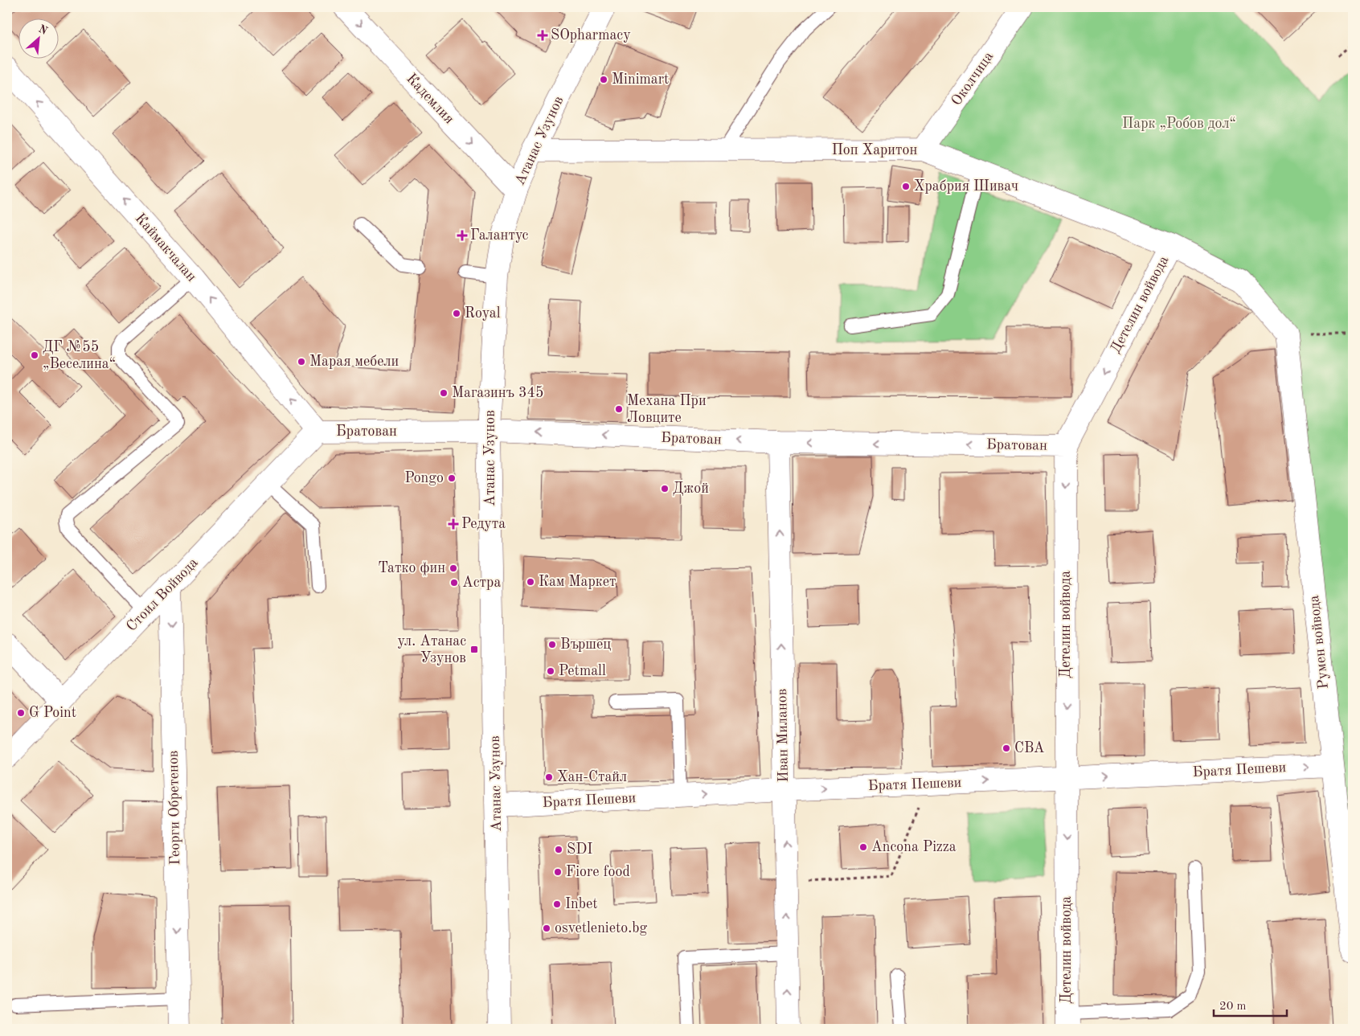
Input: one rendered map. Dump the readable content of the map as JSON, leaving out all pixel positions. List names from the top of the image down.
{
  "streets": {
    "street": [
      "Околчица",
      "Кадемлия",
      "Атанас Узунов",
      "Поп Харитон",
      "Каймакчалан",
      "Детелин войвода",
      "Братован",
      "Стоил Войвода",
      "Румен войвода",
      "Иван Миланов",
      "Братя Пешеви",
      "Георги Обретенов"
    ]
  },
  "crossings": [
    ["Околчица", "Поп Харитон"],
    ["Кадемлия", "Атанас Узунов"],
    ["Атанас Узунов", "Поп Харитон"],
    ["Атанас Узунов", "Братован"],
    ["Атанас Узунов", "Братя Пешеви"],
    ["Поп Харитон", "Детелин войвода"],
    ["Поп Харитон", "Румен войвода"],
    ["Каймакчалан", "Братован"],
    ["Каймакчалан", "Стоил Войвода"],
    ["Детелин войвода", "Братован"],
    ["Детелин войвода", "Братя Пешеви"],
    ["Братован", "Стоил Войвода"],
    ["Братован", "Иван Миланов"],
    ["Стоил Войвода", "Георги Обретенов"],
    ["Румен войвода", "Братя Пешеви"],
    ["Иван Миланов", "Братя Пешеви"]
  ],
  "one_way": [
    "Кадемлия",
    "Каймакчалан",
    "Детелин войвода",
    "Братован",
    "Иван Миланов",
    "Братя Пешеви",
    "Георги Обретенов"
  ],
  "parks": ["Парк „Робов дол“"],
  "places": {
    "health": ["SOpharmacy", "Галантус", "Редута"],
    "other": [
      "Minimart",
      "Храбрия Шивач",
      "Royal",
      "ДГ №55 „Веселина“",
      "Марая мебели",
      "Магазинъ 345",
      "Механа При Ловците",
      "Pongo",
      "Джой",
      "Татко фин",
      "Кам Маркет",
      "Астра",
      "Вършец",
      "Petmall",
      "G Point",
      "CBA",
      "Хан-Стайл",
      "Ancona Pizza",
      "SDI",
      "Fiore food",
      "Inbet",
      "osvetlenieto.bg"
    ],
    "transit": ["ул. Атанас Узунов"]
  },
  "scale_bar": "20 m",
  "north": "top right"
}
